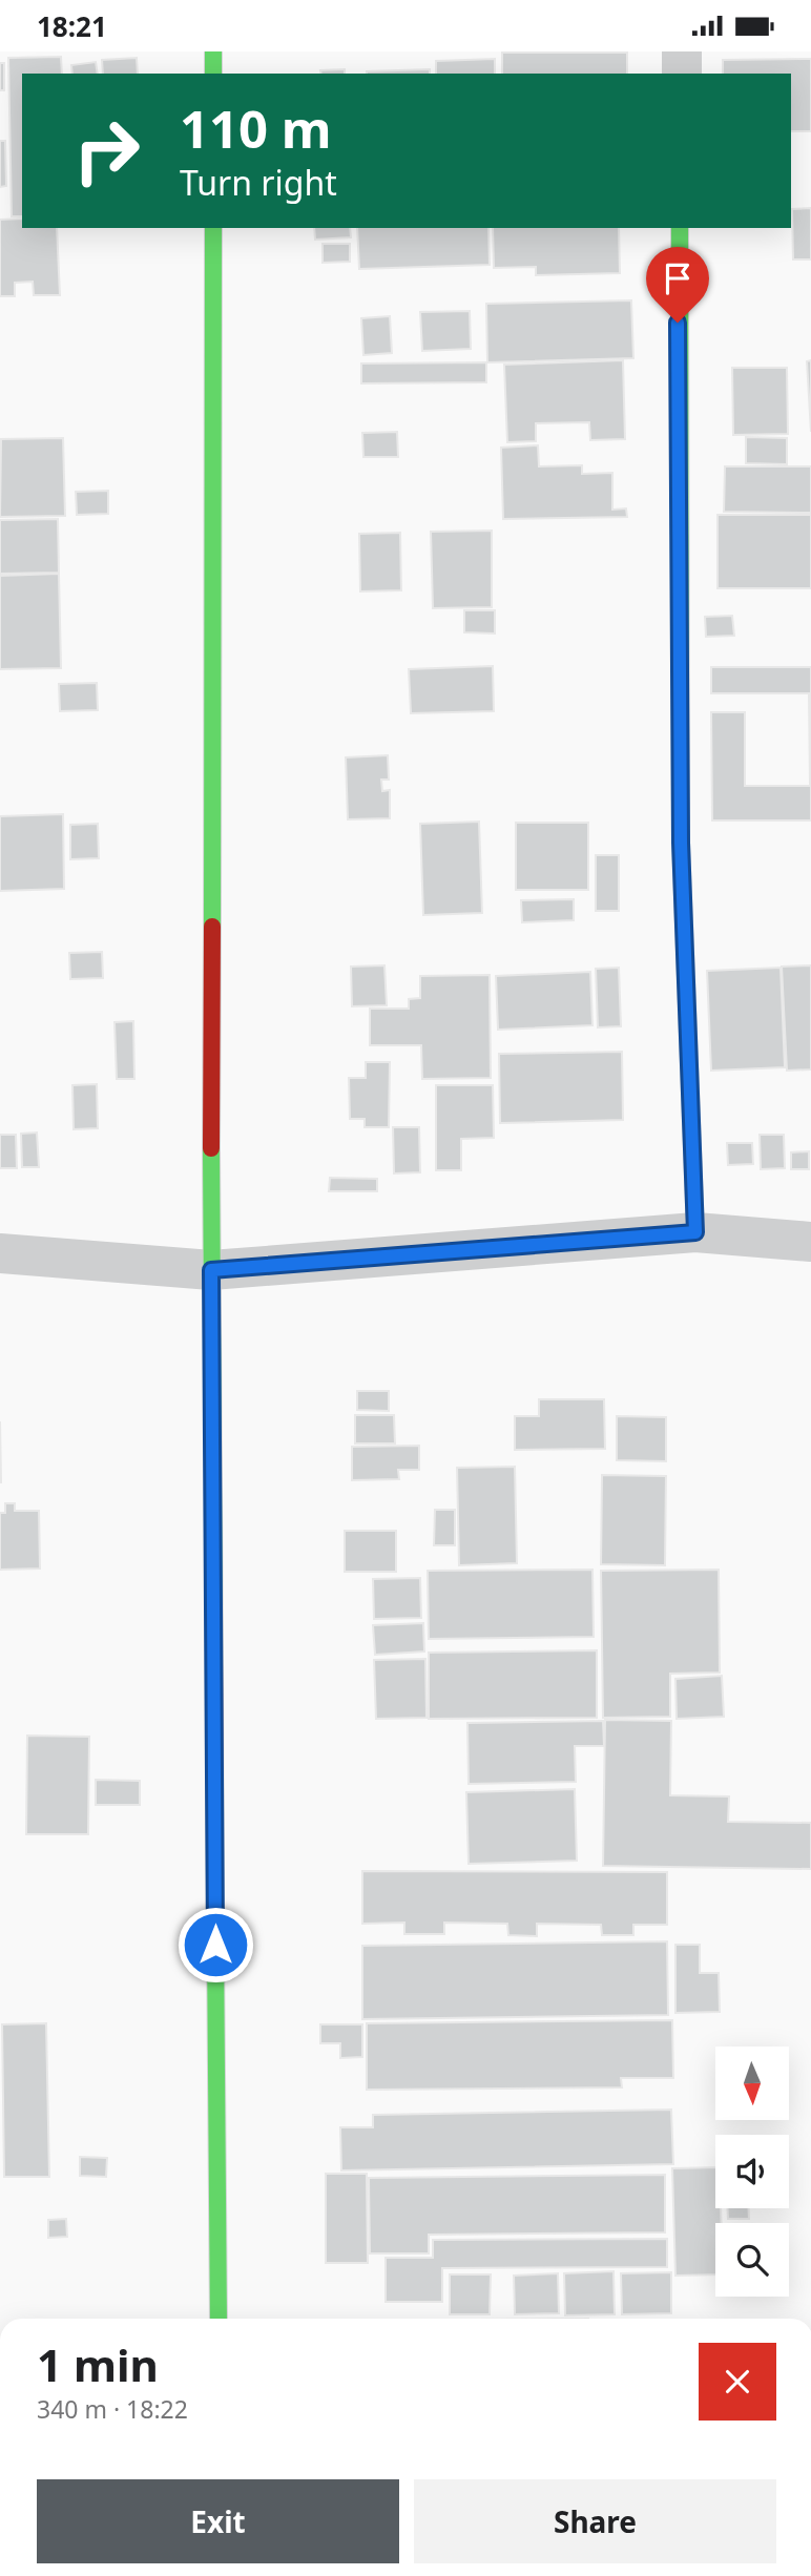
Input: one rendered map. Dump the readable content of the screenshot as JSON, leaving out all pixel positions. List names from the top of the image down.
{
  "north": "bottom",
  "page": {
    "status": "18:21",
    "turn": ["110 m", "Turn right"],
    "heading": ["1 min", "340 m · 18:22"],
    "buttons": ["Exit", "Share"]
  }
}
